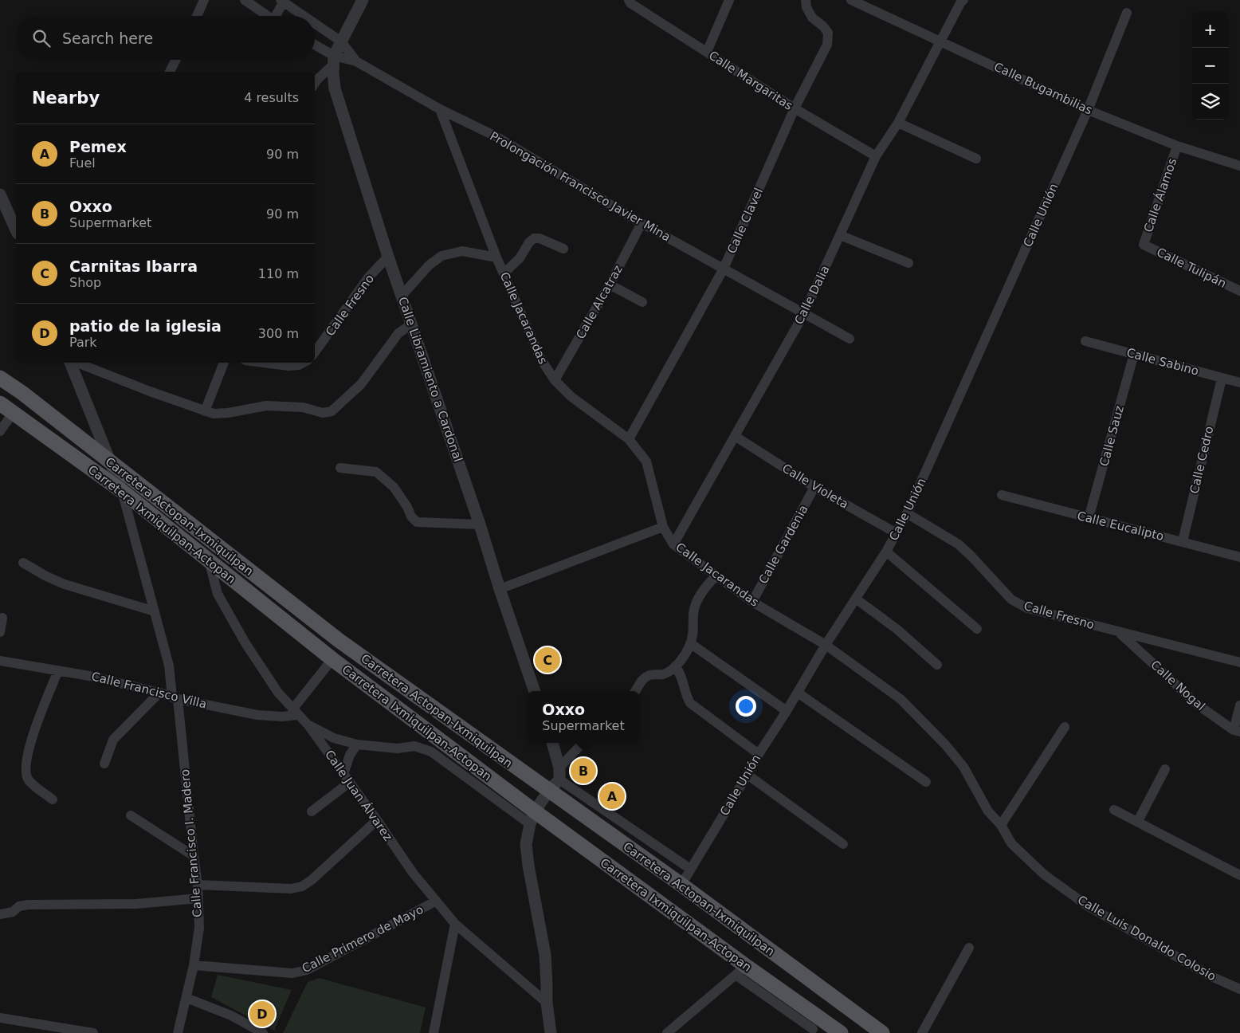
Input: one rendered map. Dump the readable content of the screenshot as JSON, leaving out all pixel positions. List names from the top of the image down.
{
  "streets": {
    "main road": ["Carretera Actopan-Ixmiquilpan", "Carretera Ixmiquilpan-Actopan"],
    "street": [
      "Calle Margaritas",
      "Calle Bugambilias",
      "Prolongación Francisco Javier Mina",
      "Calle Álamos",
      "Calle Unión",
      "Calle Clavel",
      "Calle Tulipán",
      "Calle Dalia",
      "Calle Alcatraz",
      "Calle Fresno",
      "Calle Jacarandas",
      "Calle Sabino",
      "Calle Libramiento a Cardonal",
      "Calle Sauz",
      "Calle Cedro",
      "Calle Violeta",
      "Calle Eucalipto",
      "Calle Gardenia",
      "Calle Nogal",
      "Calle Francisco Villa",
      "Calle Juan Álvarez",
      "Calle Francisco I. Madero",
      "Calle Luis Donaldo Colosio",
      "Calle Primero de Mayo"
    ]
  },
  "crossings": [
    ["Calle Margaritas", "Calle Clavel"],
    ["Calle Margaritas", "Calle Dalia"],
    ["Calle Bugambilias", "Calle Álamos"],
    ["Calle Bugambilias", "Calle Unión"],
    ["Calle Bugambilias", "Calle Dalia"],
    ["Prolongación Francisco Javier Mina", "Calle Clavel"],
    ["Prolongación Francisco Javier Mina", "Calle Dalia"],
    ["Prolongación Francisco Javier Mina", "Calle Alcatraz"],
    ["Prolongación Francisco Javier Mina", "Calle Jacarandas"],
    ["Prolongación Francisco Javier Mina", "Calle Libramiento a Cardonal"],
    ["Calle Álamos", "Calle Tulipán"],
    ["Calle Unión", "Calle Fresno"],
    ["Calle Unión", "Calle Jacarandas"],
    ["Calle Unión", "Calle Violeta"],
    ["Calle Unión", "Carretera Actopan-Ixmiquilpan"],
    ["Calle Unión", "Calle Luis Donaldo Colosio"],
    ["Calle Clavel", "Calle Jacarandas"],
    ["Calle Dalia", "Calle Jacarandas"],
    ["Calle Dalia", "Calle Violeta"],
    ["Calle Alcatraz", "Calle Jacarandas"],
    ["Calle Fresno", "Calle Libramiento a Cardonal"],
    ["Calle Fresno", "Calle Nogal"],
    ["Calle Jacarandas", "Calle Gardenia"],
    ["Calle Jacarandas", "Calle Luis Donaldo Colosio"],
    ["Calle Sabino", "Calle Sauz"],
    ["Calle Sabino", "Calle Cedro"],
    ["Calle Sauz", "Calle Eucalipto"],
    ["Calle Cedro", "Calle Eucalipto"],
    ["Calle Violeta", "Calle Gardenia"],
    ["Carretera Ixmiquilpan-Actopan", "Calle Juan Álvarez"],
    ["Carretera Ixmiquilpan-Actopan", "Calle Francisco I. Madero"],
    ["Calle Francisco Villa", "Calle Juan Álvarez"],
    ["Calle Francisco Villa", "Calle Francisco I. Madero"],
    ["Calle Juan Álvarez", "Calle Primero de Mayo"],
    ["Calle Francisco I. Madero", "Calle Primero de Mayo"]
  ],
  "page": {
    "map_buttons": ["+", "−"],
    "search": "Search here",
    "heading": ["Nearby", "4 results"],
    "list": [
      {
        "mark": "A",
        "name": "Pemex",
        "note": "Fuel",
        "value": "90 m"
      },
      {
        "mark": "B",
        "name": "Oxxo",
        "note": "Supermarket",
        "value": "90 m"
      },
      {
        "mark": "C",
        "name": "Carnitas Ibarra",
        "note": "Shop",
        "value": "110 m"
      },
      {
        "mark": "D",
        "name": "patio de la iglesia",
        "note": "Park",
        "value": "300 m"
      }
    ],
    "pins": [
      "C",
      "B",
      "A",
      "D"
    ],
    "popup": ["Oxxo", "Supermarket"]
  }
}
